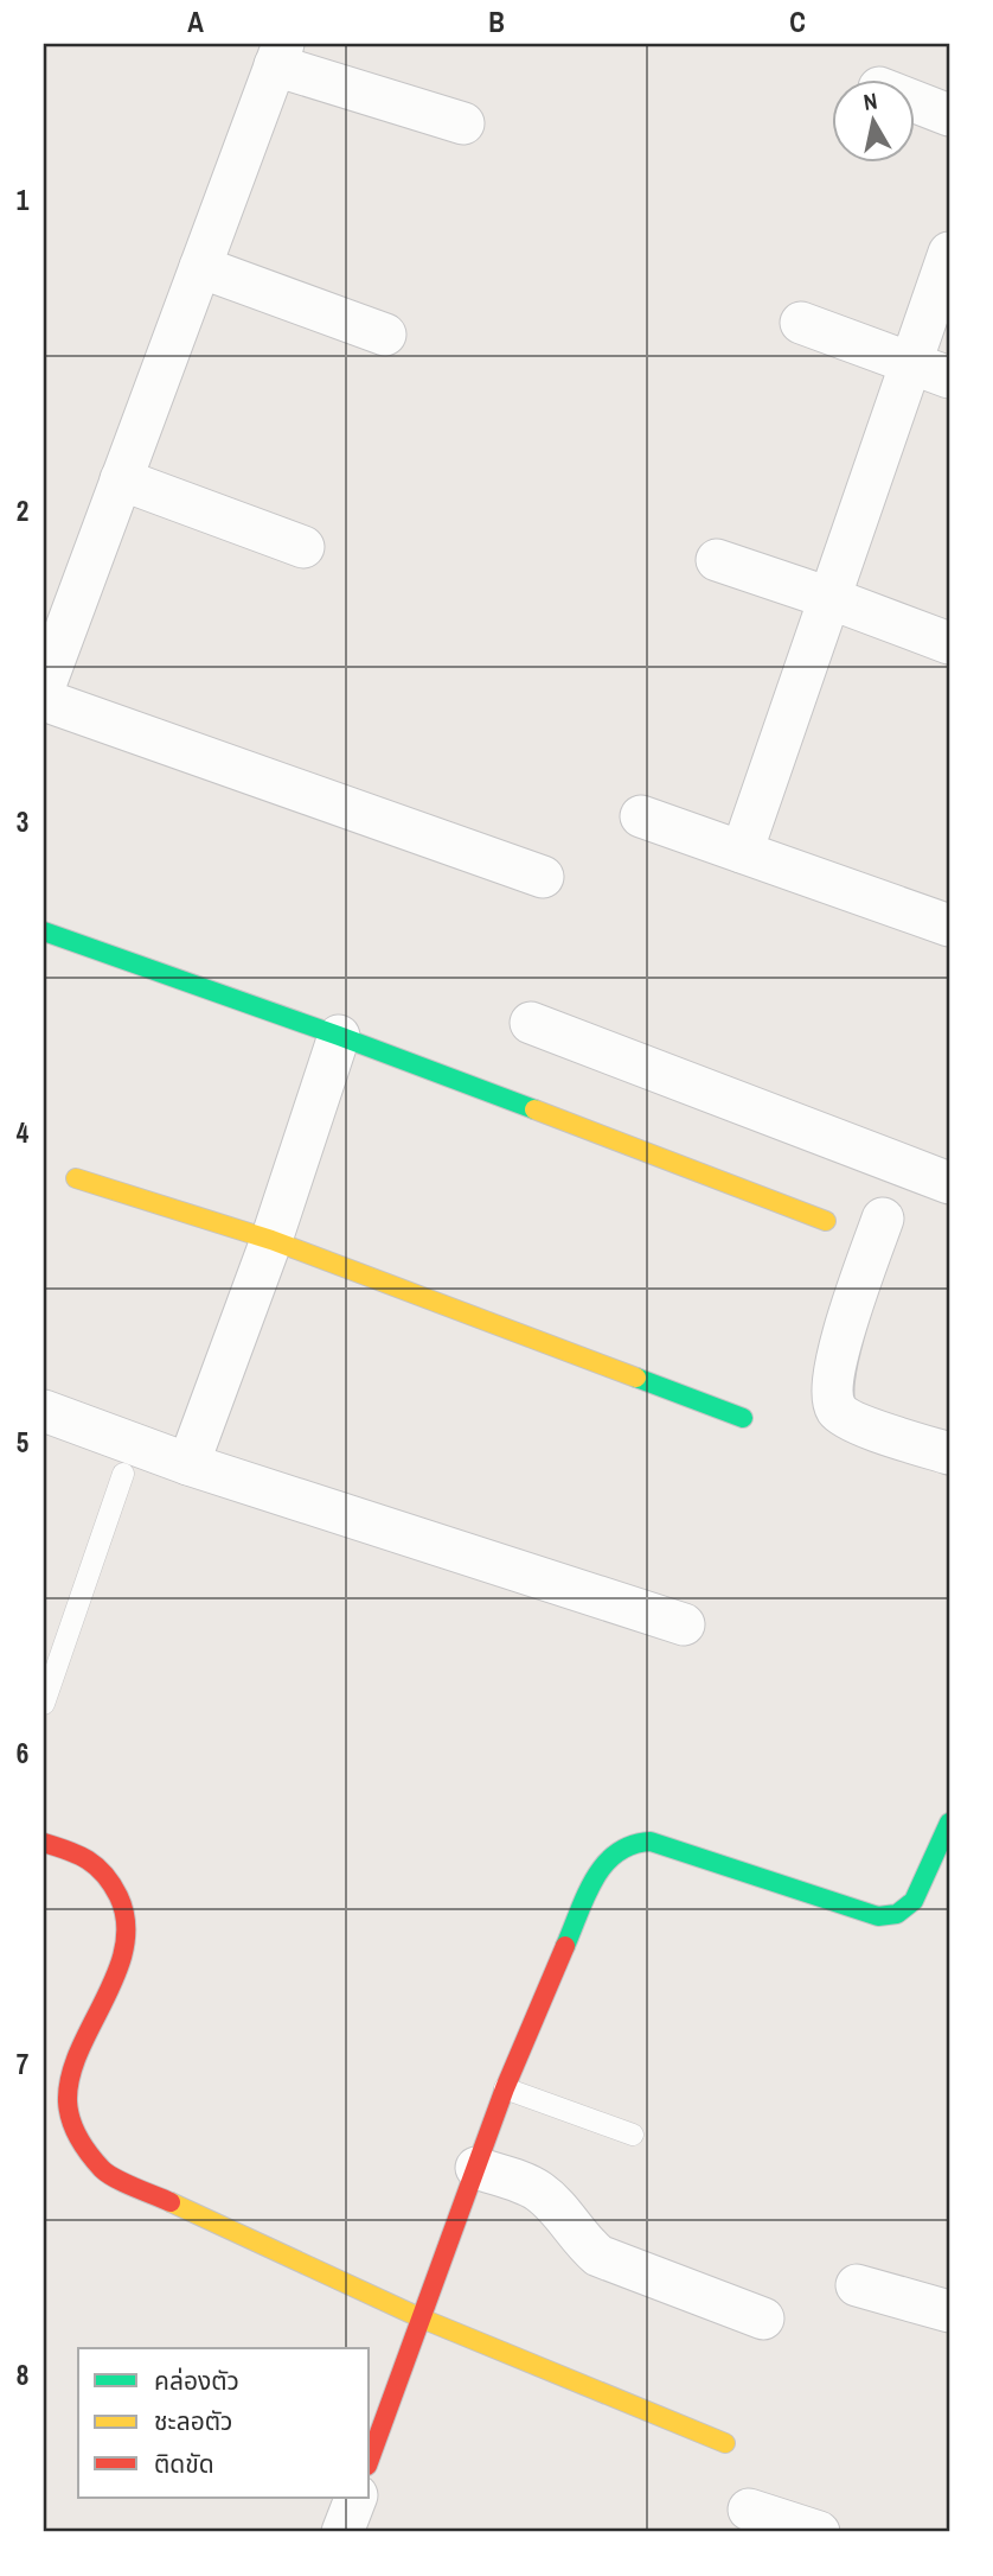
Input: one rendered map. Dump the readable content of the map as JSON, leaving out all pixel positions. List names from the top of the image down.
{
  "legend": ["คล่องตัว", "ชะลอตัว", "ติดขัด"],
  "north": "top",
  "grid": {
    "columns": ["A", "B", "C"],
    "rows": [
      "1",
      "2",
      "3",
      "4",
      "5",
      "6",
      "7",
      "8"
    ]
  }
}
